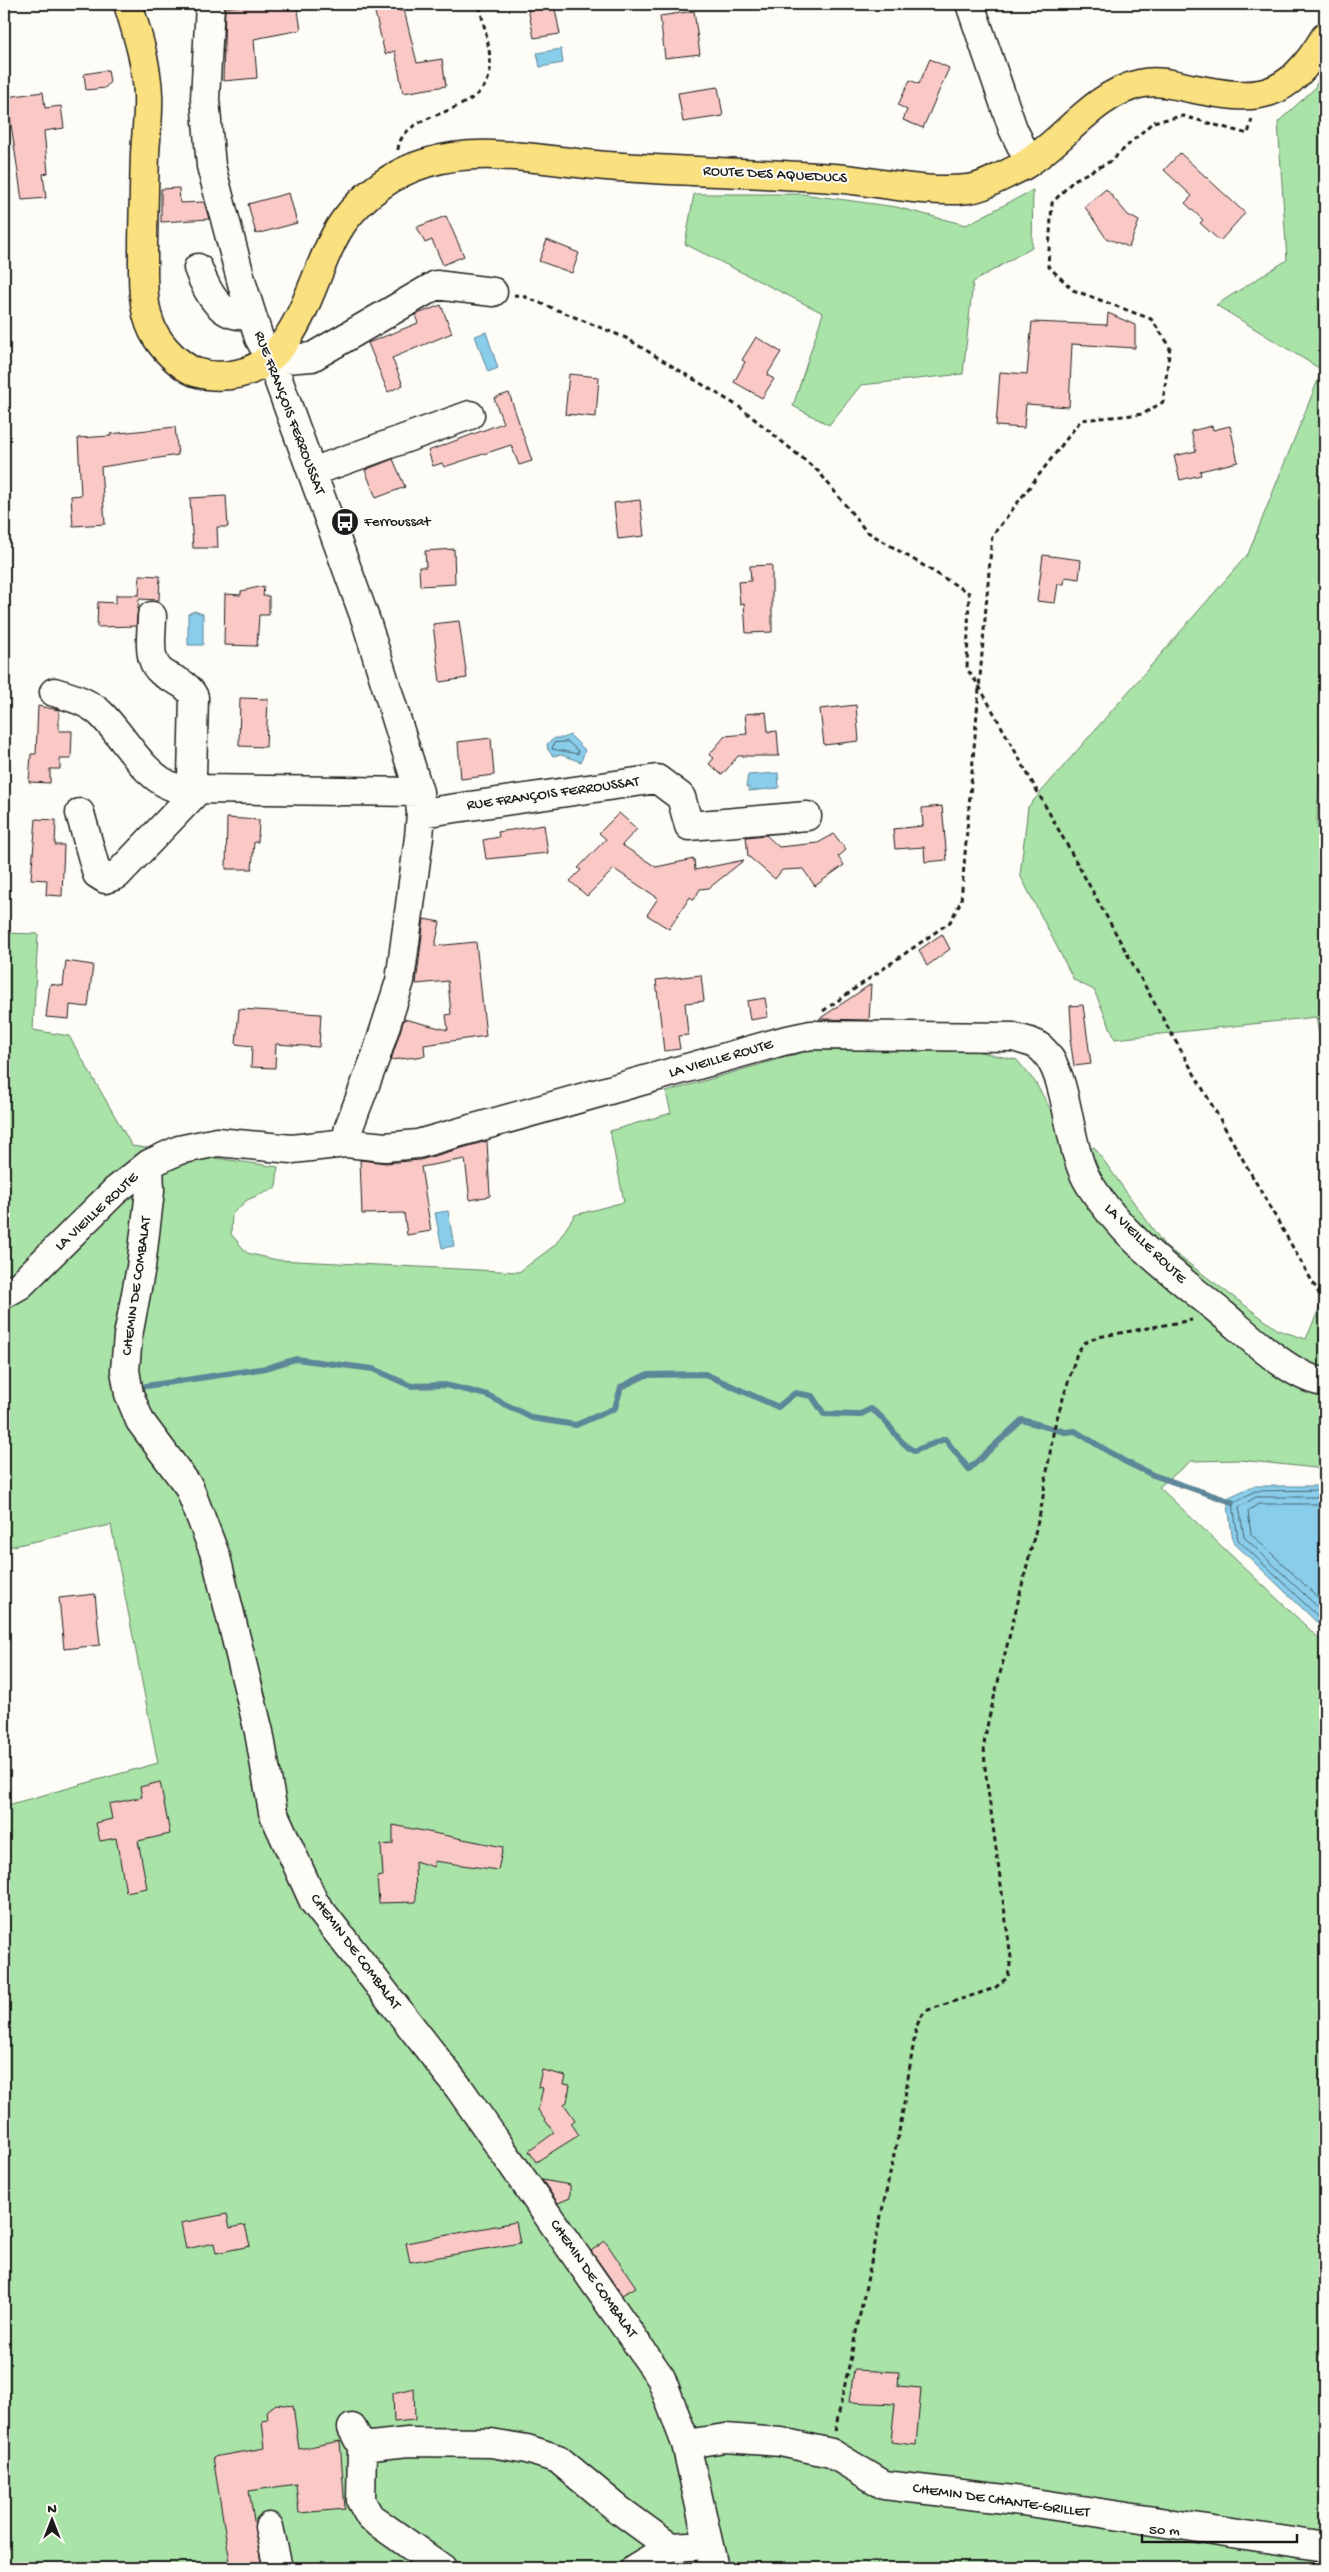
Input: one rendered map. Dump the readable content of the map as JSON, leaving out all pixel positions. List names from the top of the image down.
{
  "streets": {
    "main road": ["ROUTE DES AQUEDUCS"],
    "street": [
      "RUE FRANÇOIS FERROUSSAT",
      "LA VIEILLE ROUTE",
      "CHEMIN DE COMBALAT",
      "CHEMIN DE CHANTE-GRILLET"
    ]
  },
  "crossings": [
    ["ROUTE DES AQUEDUCS", "RUE FRANÇOIS FERROUSSAT"],
    ["RUE FRANÇOIS FERROUSSAT", "LA VIEILLE ROUTE"],
    ["LA VIEILLE ROUTE", "CHEMIN DE COMBALAT"],
    ["CHEMIN DE COMBALAT", "CHEMIN DE CHANTE-GRILLET"]
  ],
  "places": {
    "bus stop": ["Ferroussat"]
  },
  "scale_bar": "50 m",
  "north": "top"
}
